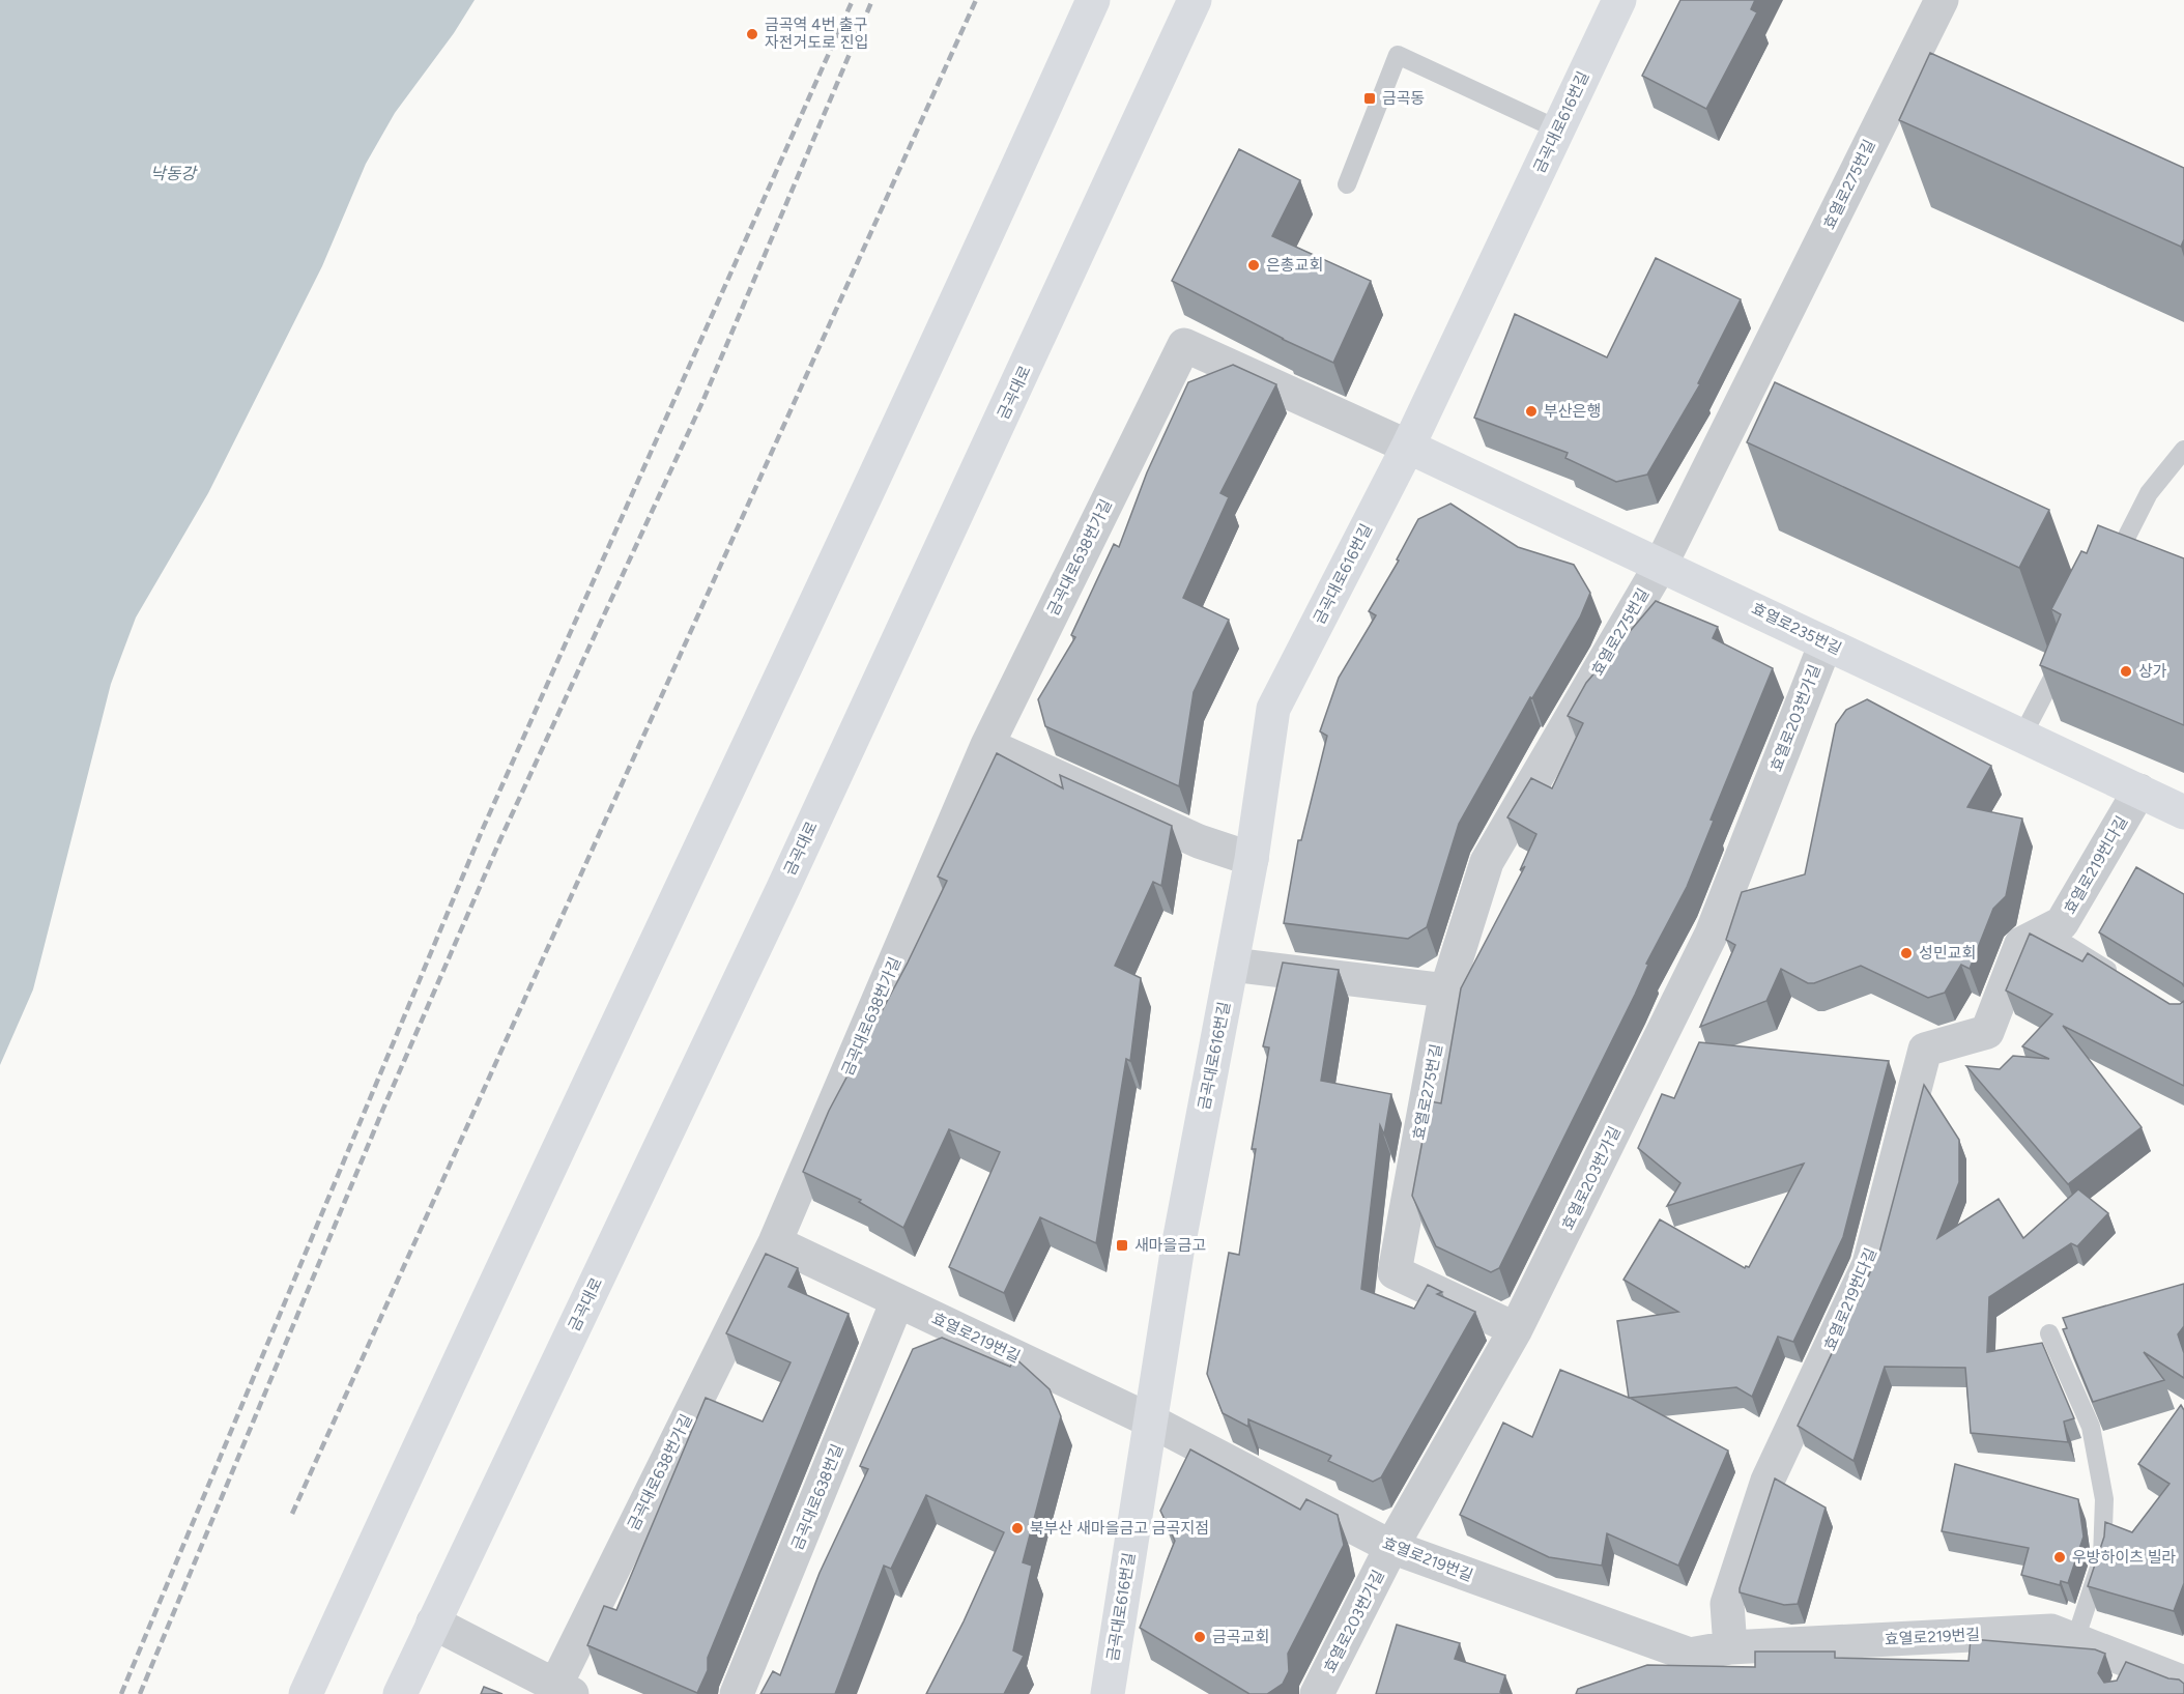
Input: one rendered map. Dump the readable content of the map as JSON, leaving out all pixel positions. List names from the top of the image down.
{
  "streets": {
    "main road": ["금곡대로616번길", "금곡대로", "효열로235번길"],
    "street": [
      "효열로275번길",
      "금곡대로638번가길",
      "효열로203번가길",
      "효열로219번다길",
      "효열로219번길",
      "금곡대로638번길"
    ]
  },
  "crossings": [
    ["금곡대로616번길", "금곡대로638번가길"],
    ["금곡대로616번길", "효열로235번길"],
    ["금곡대로616번길", "효열로219번길"],
    ["효열로275번길", "효열로235번길"],
    ["효열로275번길", "효열로203번가길"],
    ["금곡대로638번가길", "효열로235번길"],
    ["금곡대로638번가길", "효열로219번길"],
    ["효열로235번길", "효열로203번가길"],
    ["효열로235번길", "효열로219번다길"],
    ["효열로203번가길", "효열로219번길"],
    ["효열로219번다길", "효열로219번길"],
    ["효열로219번길", "금곡대로638번길"]
  ],
  "water": ["낙동강"],
  "places": {
    "other": [
      "금곡역 4번 출구 자전거도로 진입",
      "은총교회",
      "부산은행",
      "상가",
      "성민교회",
      "북부산 새마을금고 금곡지점",
      "우방하이츠 빌라",
      "금곡교회"
    ],
    "transit": ["금곡동", "새마을금고"]
  }
}
